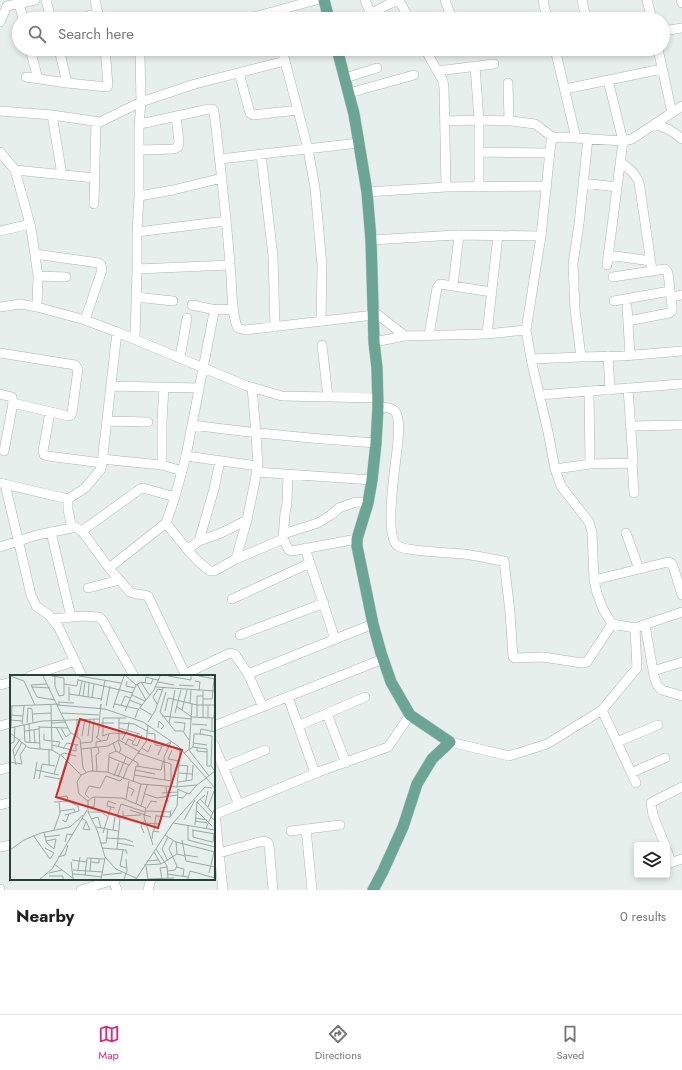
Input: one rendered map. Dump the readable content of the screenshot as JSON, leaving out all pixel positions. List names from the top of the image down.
{
  "page": {
    "search": "Search here",
    "heading": ["Nearby", "0 results"],
    "nav": ["Map", "Directions", "Saved"]
  }
}
